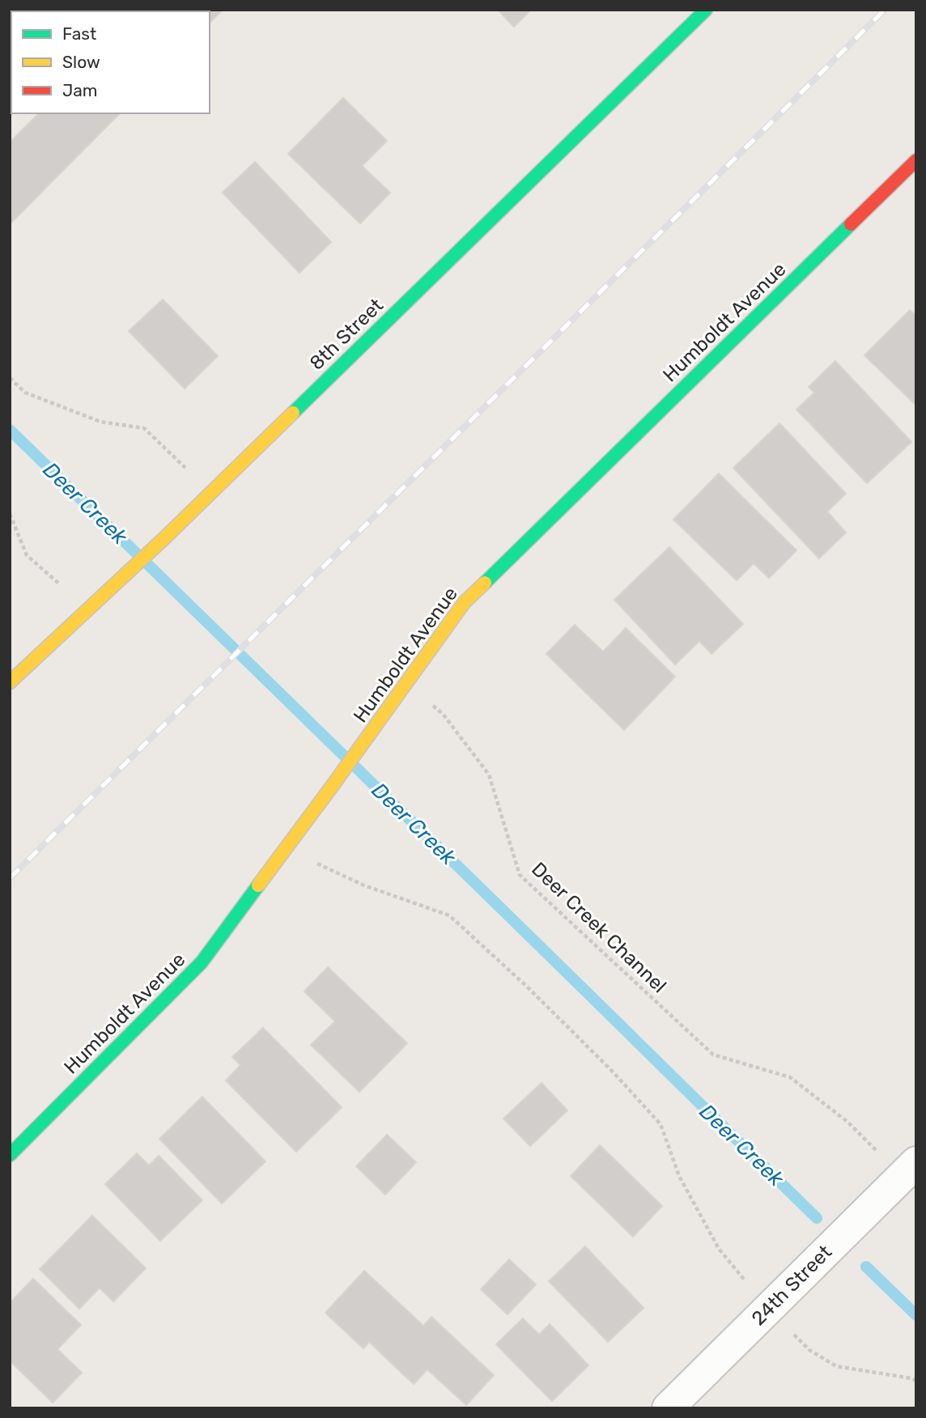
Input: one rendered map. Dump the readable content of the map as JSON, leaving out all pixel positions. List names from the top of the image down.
{
  "streets": {
    "street": ["Humboldt Avenue", "8th Street", "24th Street"],
    "path": ["Deer Creek Channel"]
  },
  "crossings": [
    ["Humboldt Avenue", "Deer Creek Channel"],
    ["Deer Creek Channel", "24th Street"]
  ],
  "water": ["Deer Creek"],
  "legend": ["Fast", "Slow", "Jam"]
}
